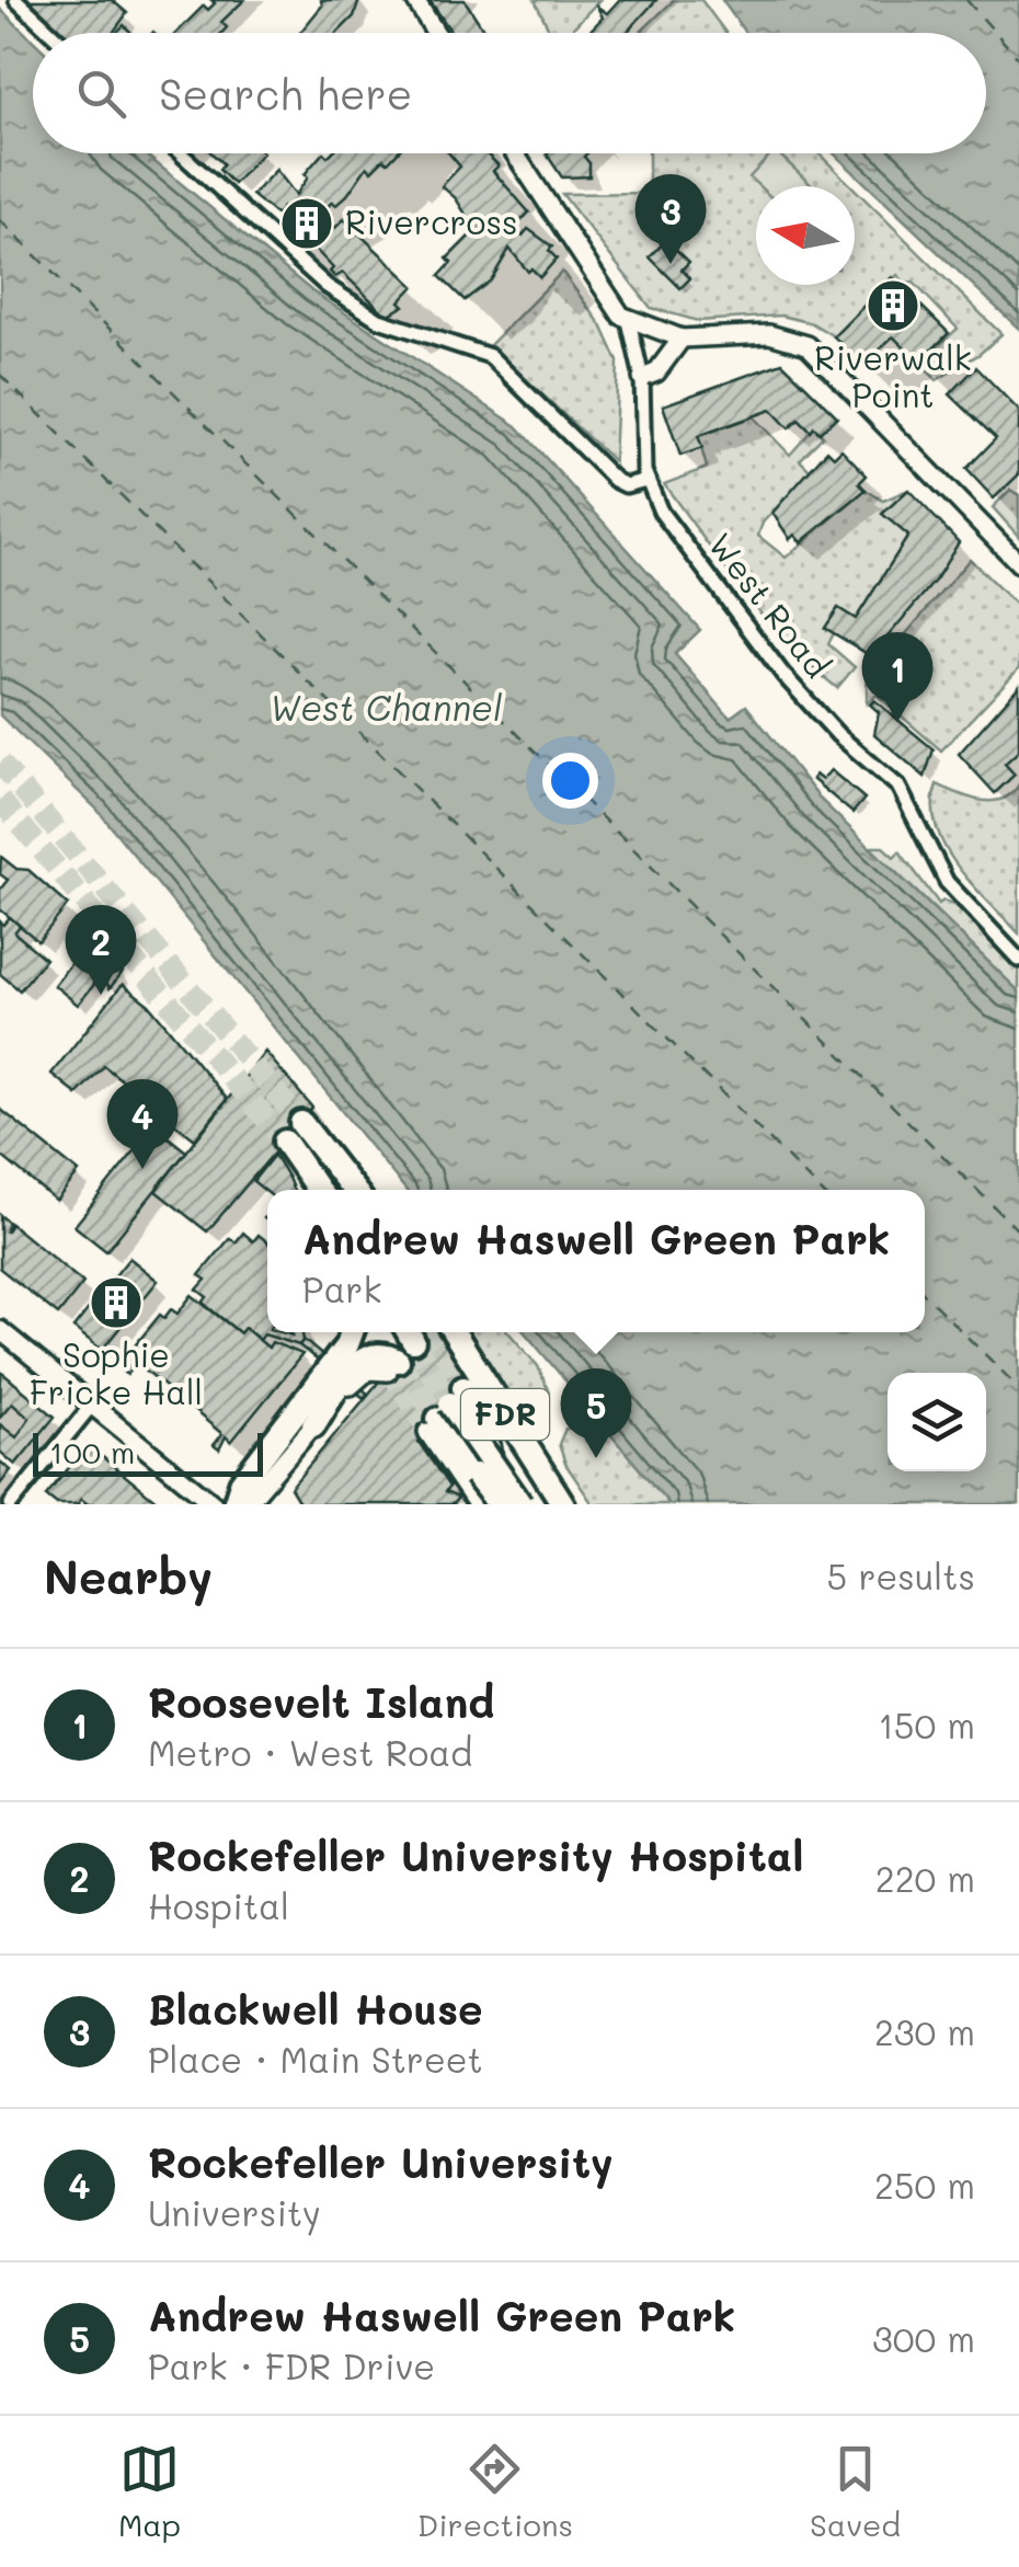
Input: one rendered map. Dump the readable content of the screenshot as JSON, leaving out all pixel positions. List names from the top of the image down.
{
  "streets": {
    "highway": ["FDR"],
    "street": ["West Road"]
  },
  "water": ["West Channel"],
  "places": {
    "building": ["Rivercross", "Riverwalk Point", "Sophie Fricke Hall"]
  },
  "scale_bar": "100 m",
  "north": "left",
  "page": {
    "search": "Search here",
    "pins": [
      "3",
      "1",
      "2",
      "4",
      "5"
    ],
    "popup": ["Andrew Haswell Green Park", "Park"],
    "scale": "100 m",
    "heading": ["Nearby", "5 results"],
    "list": [
      {
        "mark": "1",
        "name": "Roosevelt Island",
        "note": "Metro · West Road",
        "value": "150 m"
      },
      {
        "mark": "2",
        "name": "Rockefeller University Hospital",
        "note": "Hospital",
        "value": "220 m"
      },
      {
        "mark": "3",
        "name": "Blackwell House",
        "note": "Place · Main Street",
        "value": "230 m"
      },
      {
        "mark": "4",
        "name": "Rockefeller University",
        "note": "University",
        "value": "250 m"
      },
      {
        "mark": "5",
        "name": "Andrew Haswell Green Park",
        "note": "Park · FDR Drive",
        "value": "300 m"
      }
    ],
    "nav": ["Map", "Directions", "Saved"]
  }
}
